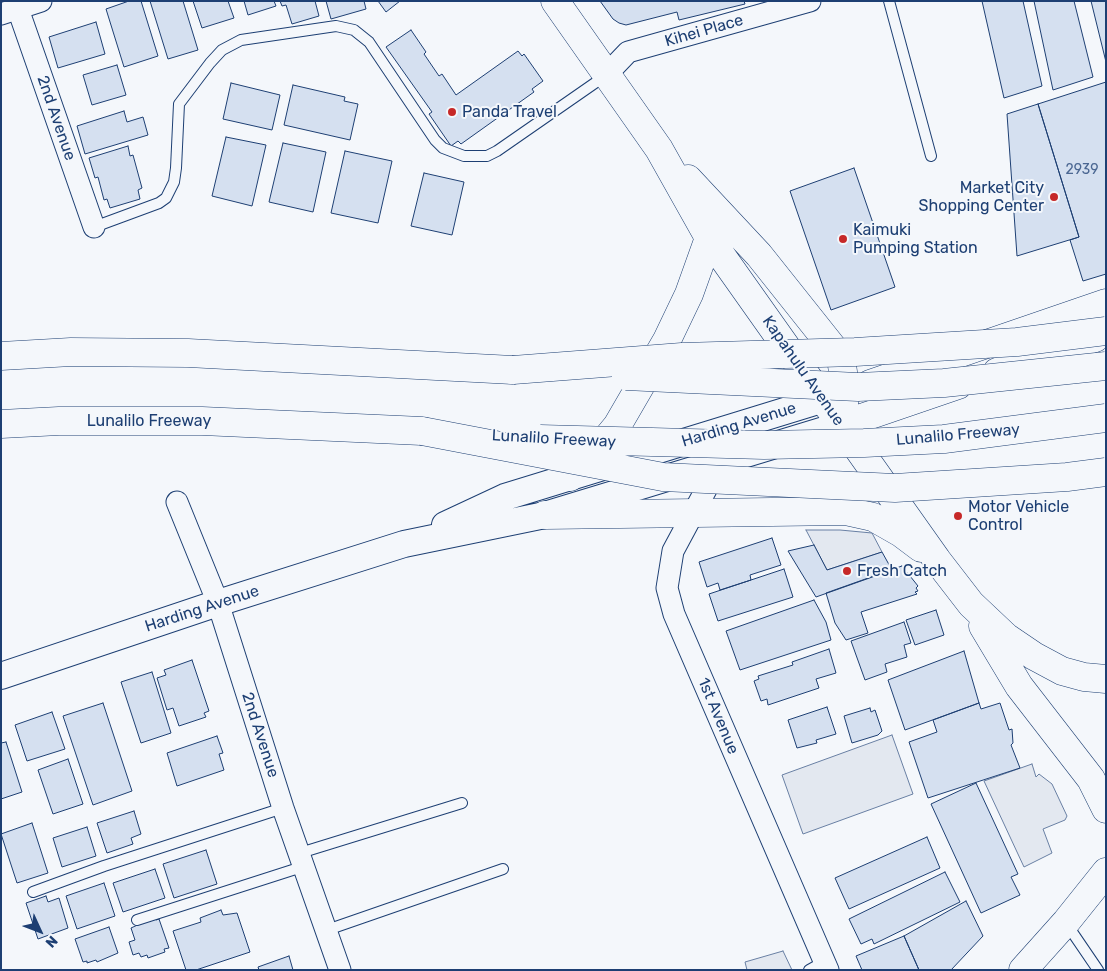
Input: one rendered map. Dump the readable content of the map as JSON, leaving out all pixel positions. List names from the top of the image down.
{
  "streets": {
    "main road": ["Kapahulu Avenue", "Lunalilo Freeway", "Harding Avenue"],
    "street": ["Kihei Place", "2nd Avenue", "1st Avenue"]
  },
  "crossings": [
    ["Kihei Place", "Kapahulu Avenue"],
    ["2nd Avenue", "Harding Avenue"],
    ["Kapahulu Avenue", "Harding Avenue"],
    ["Harding Avenue", "1st Avenue"]
  ],
  "places": [
    "Panda Travel",
    "Market City Shopping Center",
    "Kaimuki Pumping Station",
    "Motor Vehicle Control",
    "Fresh Catch"
  ],
  "house_numbers": ["2939"],
  "north": "bottom right"
}
